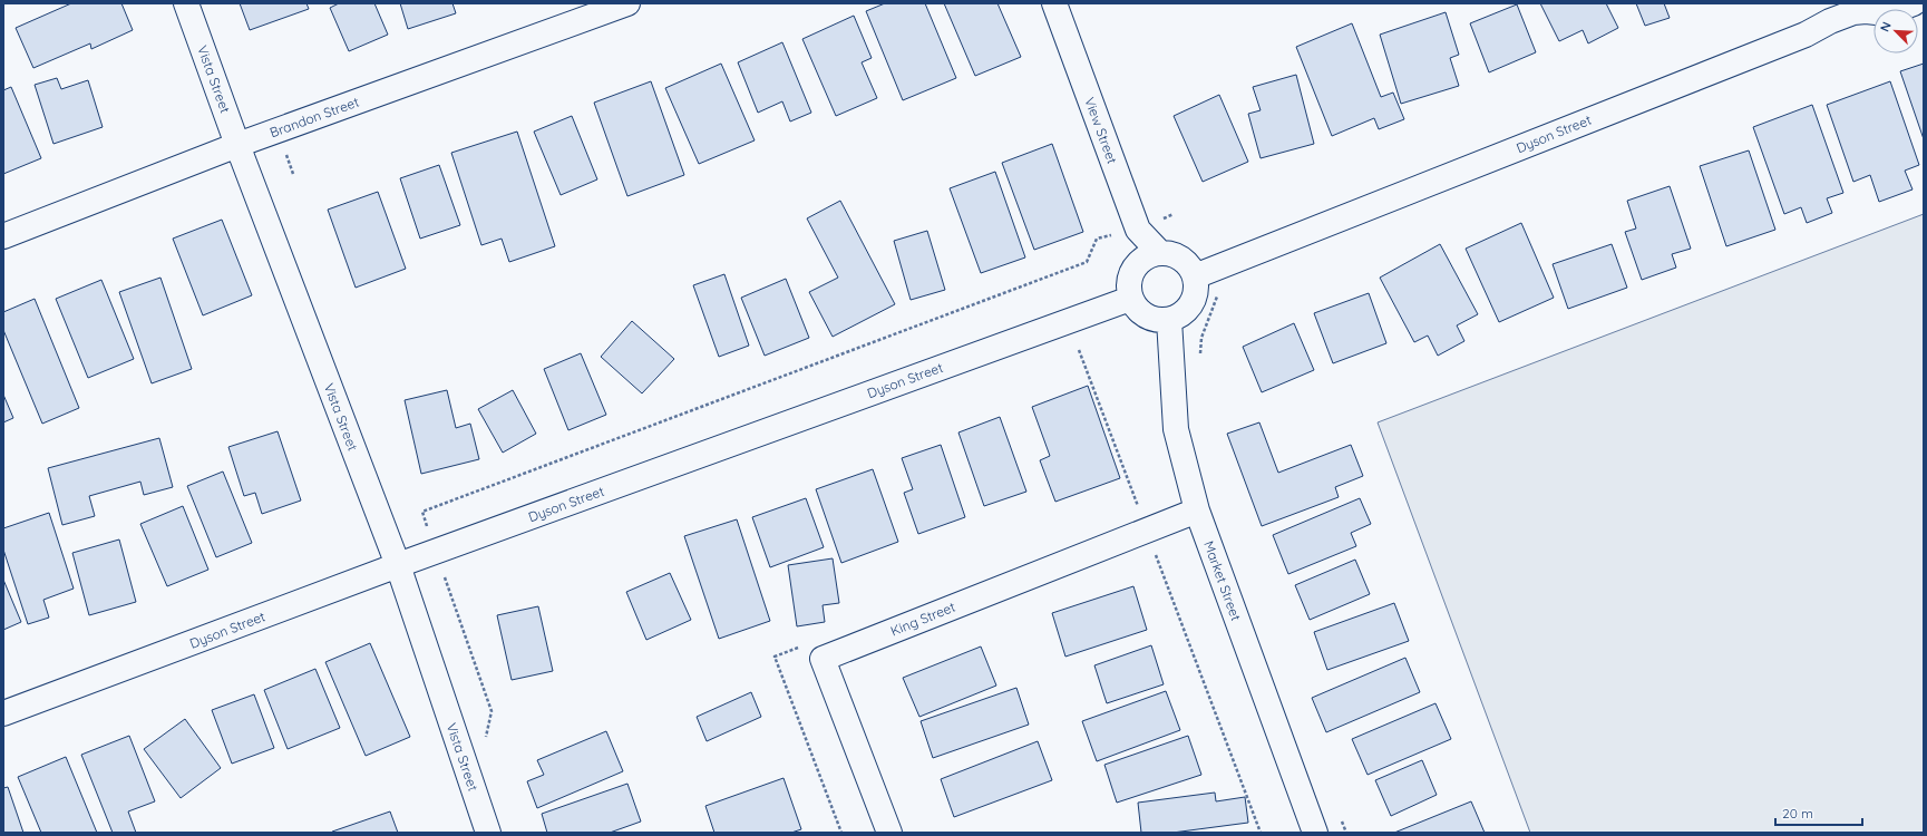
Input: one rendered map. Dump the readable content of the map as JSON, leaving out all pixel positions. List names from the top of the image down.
{
  "streets": {
    "street": [
      "Vista Street",
      "Brandon Street",
      "View Street",
      "Dyson Street",
      "Market Street",
      "King Street"
    ]
  },
  "crossings": [
    ["Vista Street", "Brandon Street"],
    ["Vista Street", "Dyson Street"],
    ["View Street", "Dyson Street"],
    ["View Street", "Market Street"],
    ["Dyson Street", "Market Street"],
    ["Market Street", "King Street"]
  ],
  "scale_bar": "20 m",
  "north": "top left"
}
